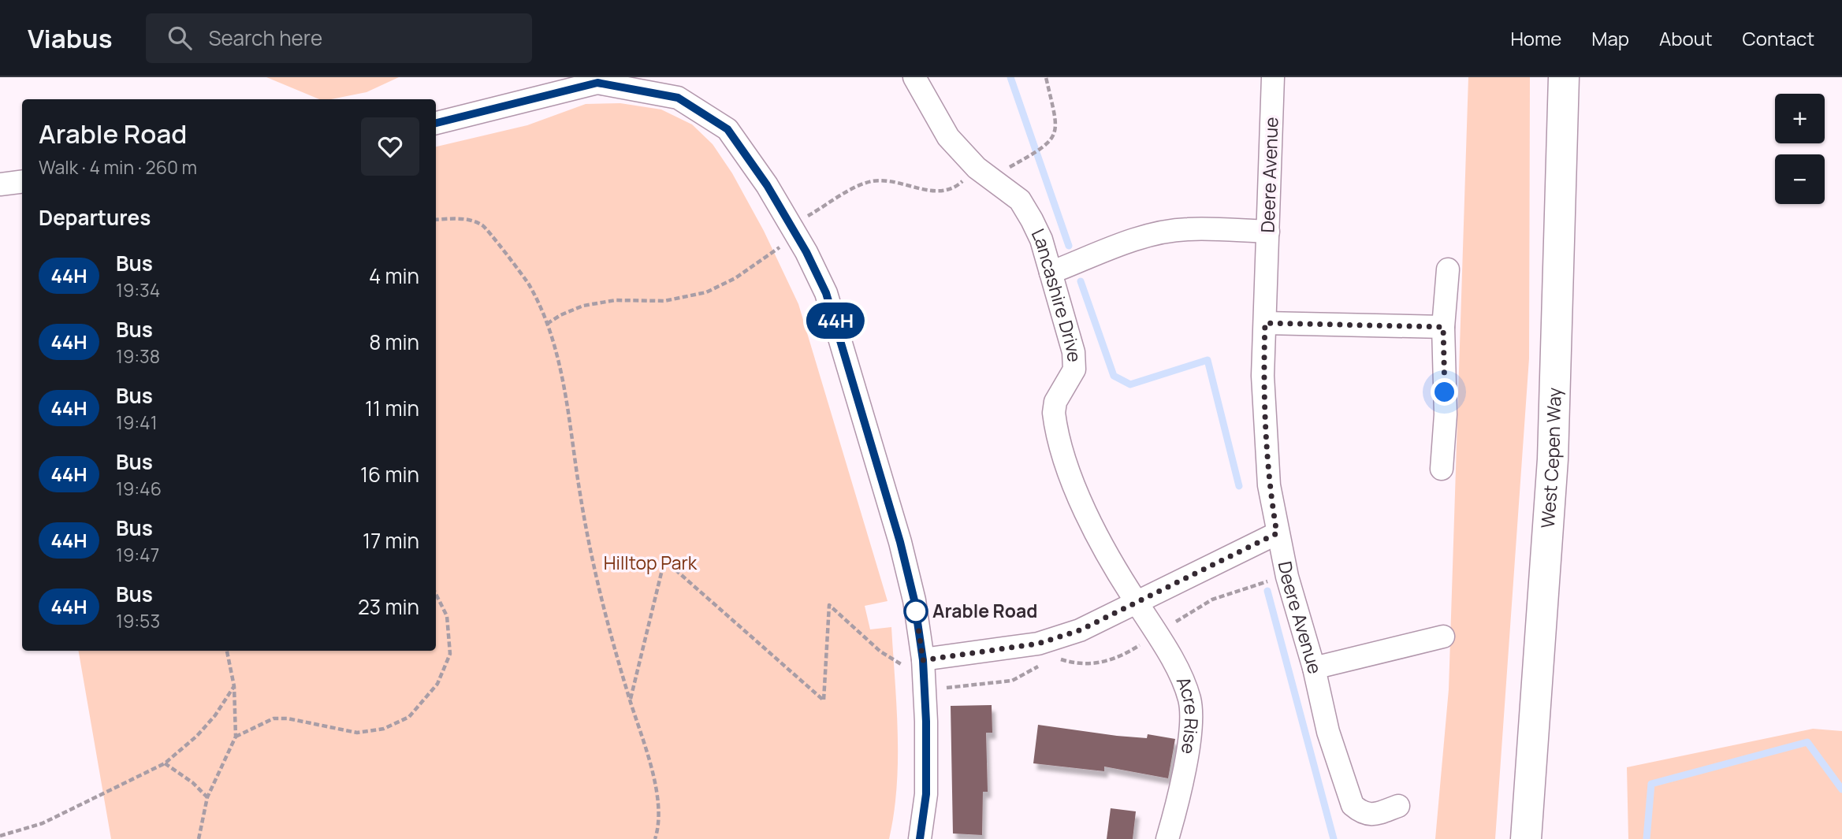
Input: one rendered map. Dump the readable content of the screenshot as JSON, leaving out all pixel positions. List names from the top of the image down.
{
  "streets": {
    "highway": ["West Cepen Way"],
    "street": ["Deere Avenue", "Lancashire Drive", "Acre Rise"]
  },
  "crossings": [
    ["Lancashire Drive", "Acre Rise"]
  ],
  "parks": ["Hilltop Park"],
  "places": ["Arable Road"],
  "lines": ["bus line 44H"],
  "page": {
    "header": "Viabus",
    "search": "Search here",
    "nav": [
      "Home",
      "Map",
      "About",
      "Contact"
    ],
    "on_map": "44H",
    "map_buttons": ["+", "−"],
    "heading": [
      ["Arable Road", "Walk · 4 min · 260 m"],
      "Departures"
    ],
    "list": [
      {
        "mark": "44H",
        "name": "Bus",
        "note": "19:34",
        "value": "4 min"
      },
      {
        "mark": "44H",
        "name": "Bus",
        "note": "19:38",
        "value": "8 min"
      },
      {
        "mark": "44H",
        "name": "Bus",
        "note": "19:41",
        "value": "11 min"
      },
      {
        "mark": "44H",
        "name": "Bus",
        "note": "19:46",
        "value": "16 min"
      },
      {
        "mark": "44H",
        "name": "Bus",
        "note": "19:47",
        "value": "17 min"
      },
      {
        "mark": "44H",
        "name": "Bus",
        "note": "19:53",
        "value": "23 min"
      }
    ]
  }
}
